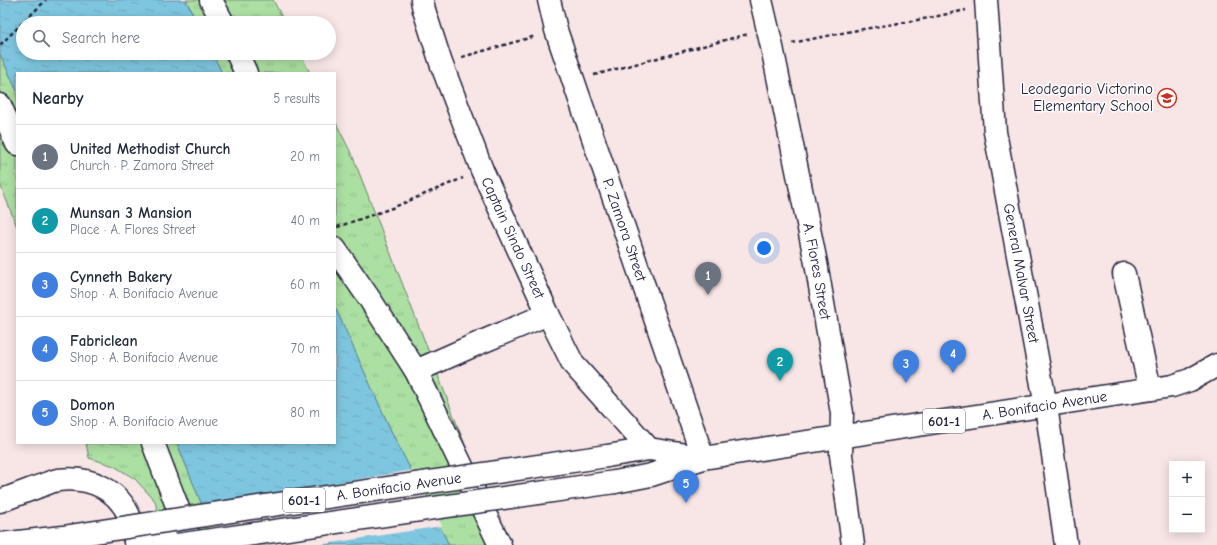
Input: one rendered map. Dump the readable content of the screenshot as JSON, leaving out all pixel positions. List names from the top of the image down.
{
  "streets": {
    "street": [
      "P. Zamora Street",
      "Captain Sindo Street",
      "A. Flores Street",
      "General Malvar Street",
      "A. Bonifacio Avenue",
      "601-1"
    ]
  },
  "crossings": [
    ["P. Zamora Street", "A. Bonifacio Avenue"],
    ["Captain Sindo Street", "A. Bonifacio Avenue"],
    ["A. Flores Street", "A. Bonifacio Avenue"],
    ["General Malvar Street", "A. Bonifacio Avenue"]
  ],
  "places": {
    "school or university": ["Leodegario Victorino Elementary School"]
  },
  "page": {
    "search": "Search here",
    "heading": ["Nearby", "5 results"],
    "list": [
      {
        "mark": "1",
        "name": "United Methodist Church",
        "note": "Church · P. Zamora Street",
        "value": "20 m"
      },
      {
        "mark": "2",
        "name": "Munsan 3 Mansion",
        "note": "Place · A. Flores Street",
        "value": "40 m"
      },
      {
        "mark": "3",
        "name": "Cynneth Bakery",
        "note": "Shop · A. Bonifacio Avenue",
        "value": "60 m"
      },
      {
        "mark": "4",
        "name": "Fabriclean",
        "note": "Shop · A. Bonifacio Avenue",
        "value": "70 m"
      },
      {
        "mark": "5",
        "name": "Domon",
        "note": "Shop · A. Bonifacio Avenue",
        "value": "80 m"
      }
    ],
    "pins": [
      "1",
      "4",
      "2",
      "3",
      "5"
    ],
    "map_buttons": ["+", "−"]
  }
}
